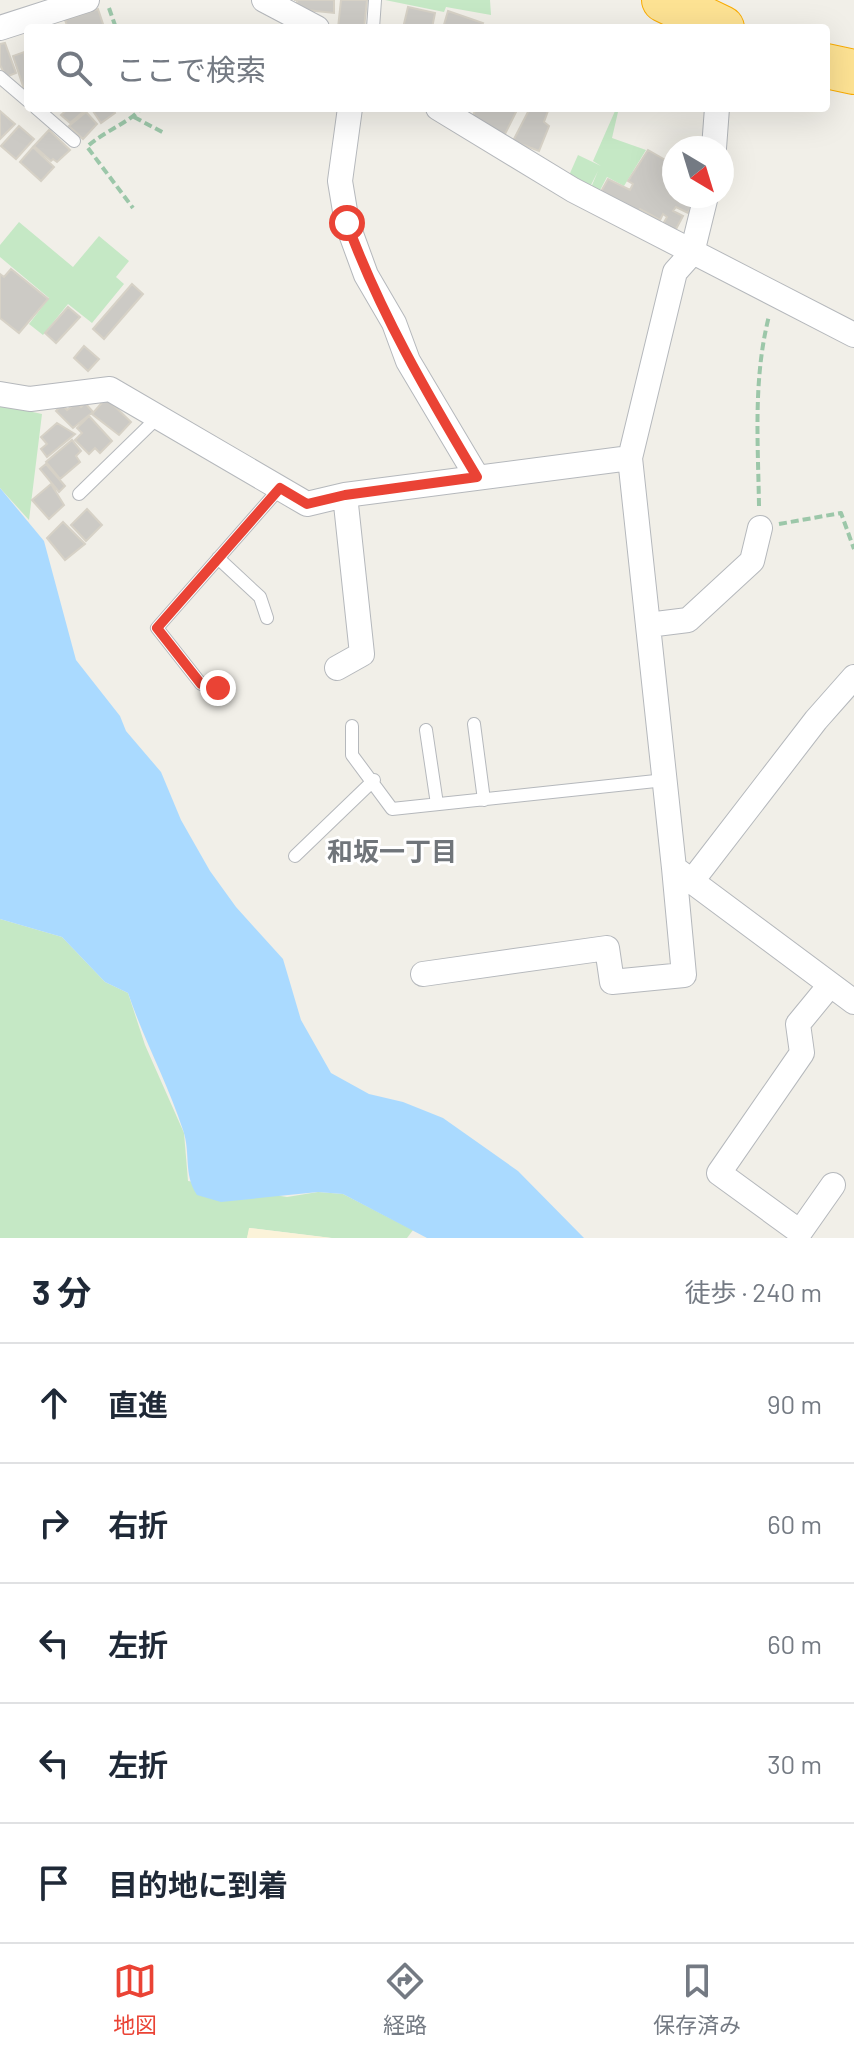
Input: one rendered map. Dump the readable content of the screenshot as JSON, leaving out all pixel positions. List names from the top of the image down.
{
  "districts": ["和坂一丁目"],
  "north": "bottom right",
  "page": {
    "search": "ここで検索",
    "heading": ["3 分", "徒歩 · 240 m"],
    "list": [
      ["直進", "90 m"],
      ["右折", "60 m"],
      ["左折", "60 m"],
      ["左折", "30 m"],
      "目的地に到着"
    ],
    "nav": ["地図", "経路", "保存済み"]
  }
}
